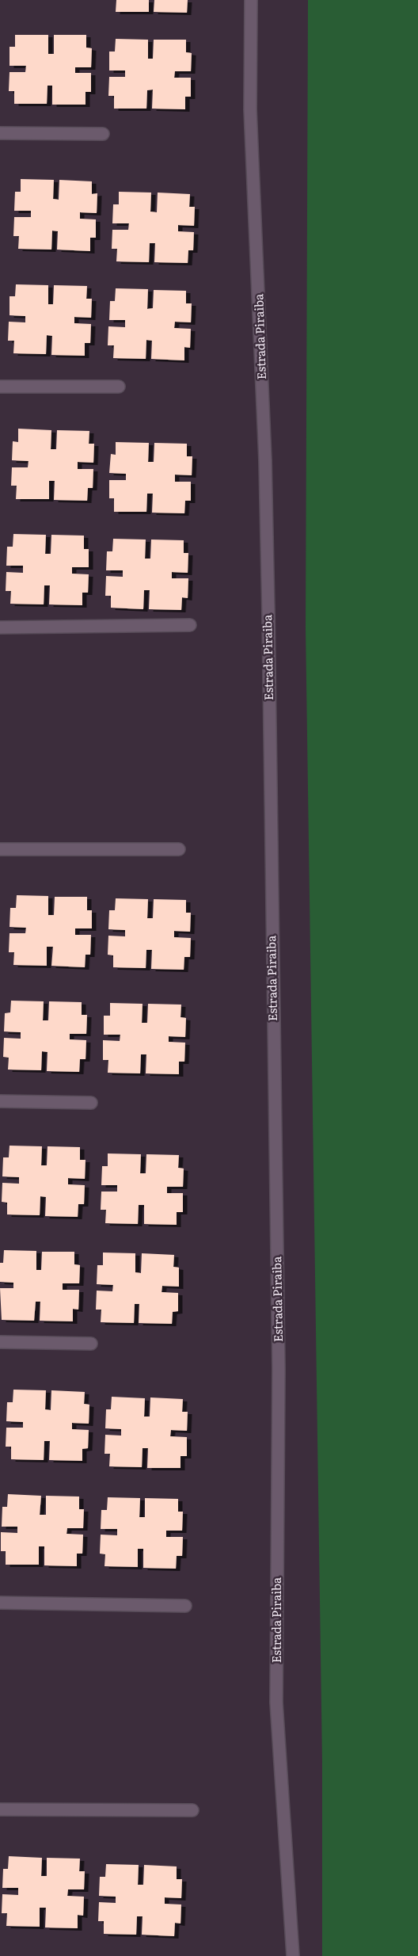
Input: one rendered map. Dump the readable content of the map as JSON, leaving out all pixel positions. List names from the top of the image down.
{
  "streets": {
    "street": ["Estrada Piraiba"]
  }
}
